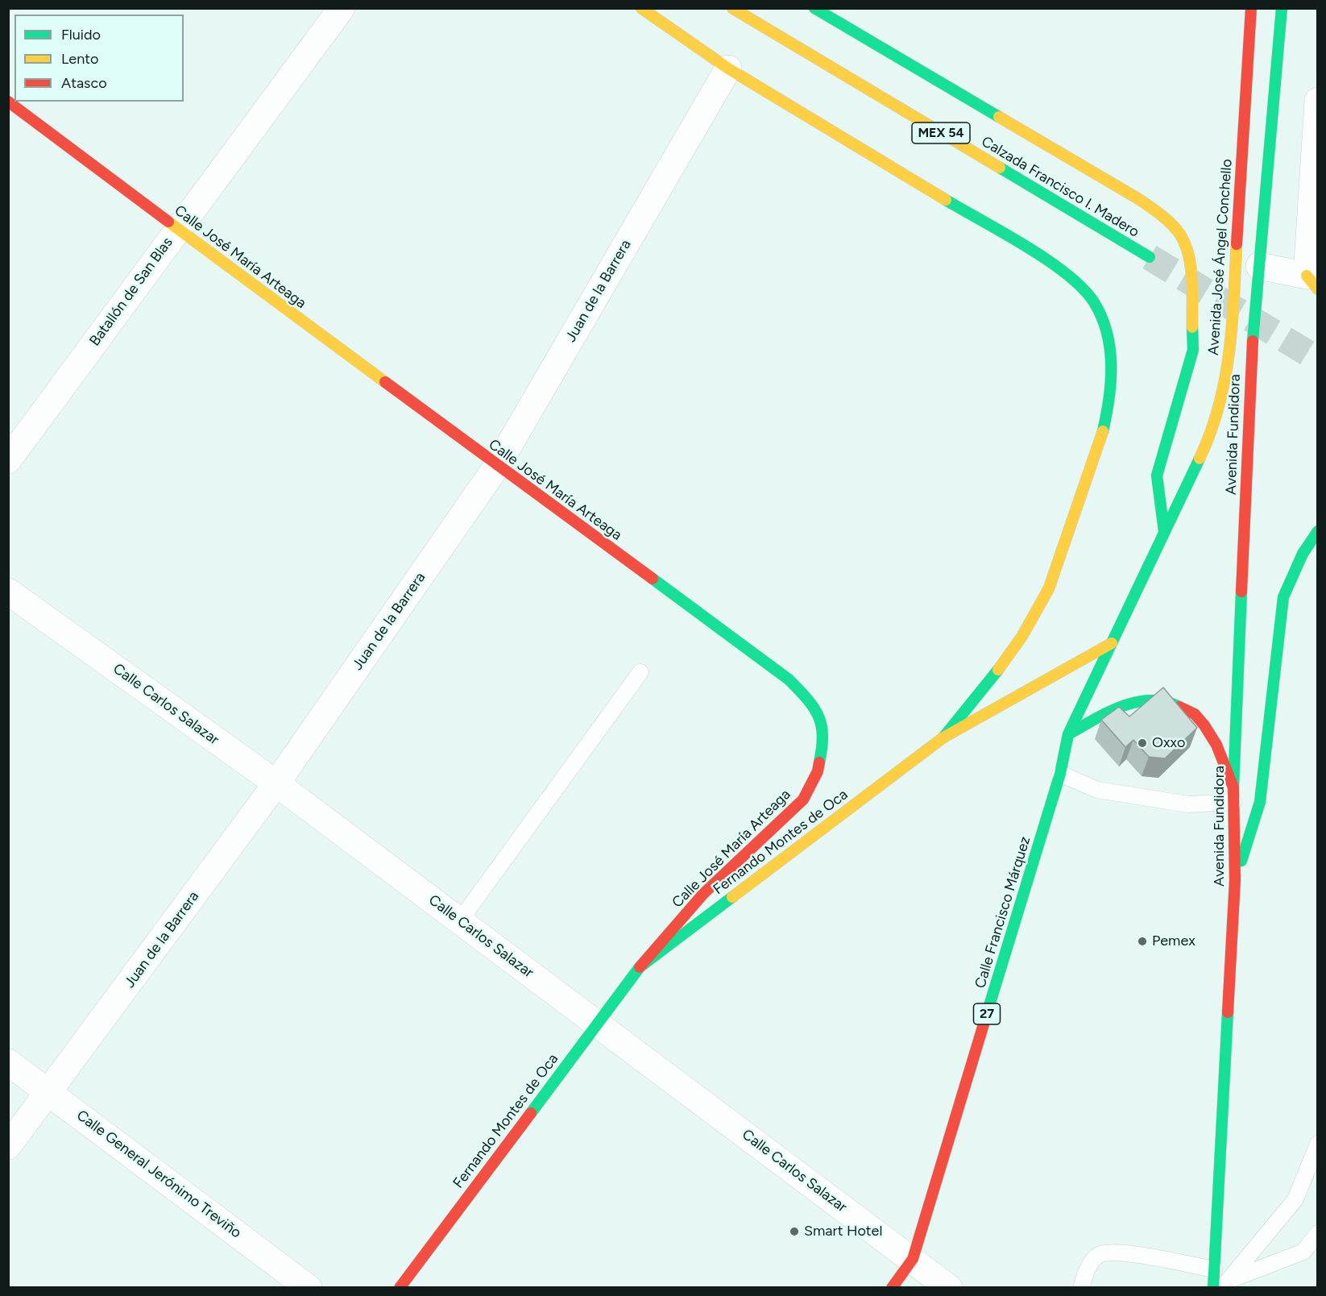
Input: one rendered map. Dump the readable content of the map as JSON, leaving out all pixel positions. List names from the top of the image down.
{
  "streets": {
    "main road": [
      "MEX 54",
      "Calzada Francisco I. Madero",
      "Calle José María Arteaga",
      "Avenida José Ángel Conchello",
      "Avenida Fundidora",
      "Fernando Montes de Oca",
      "Calle Francisco Márquez",
      "27"
    ],
    "street": [
      "Juan de la Barrera",
      "Batallón de San Blas",
      "Calle Carlos Salazar",
      "Calle General Jerónimo Treviño"
    ]
  },
  "crossings": [
    ["Calle José María Arteaga", "Juan de la Barrera"],
    ["Calle José María Arteaga", "Batallón de San Blas"],
    ["Calle José María Arteaga", "Fernando Montes de Oca"],
    ["Avenida José Ángel Conchello", "Fernando Montes de Oca"],
    ["Avenida José Ángel Conchello", "Calle Francisco Márquez"],
    ["Juan de la Barrera", "Calle Carlos Salazar"],
    ["Juan de la Barrera", "Calle General Jerónimo Treviño"],
    ["Calle Carlos Salazar", "Fernando Montes de Oca"],
    ["Calle Carlos Salazar", "Calle Francisco Márquez"]
  ],
  "places": ["Oxxo", "Pemex", "Smart Hotel"],
  "legend": ["Fluido", "Lento", "Atasco"]
}
